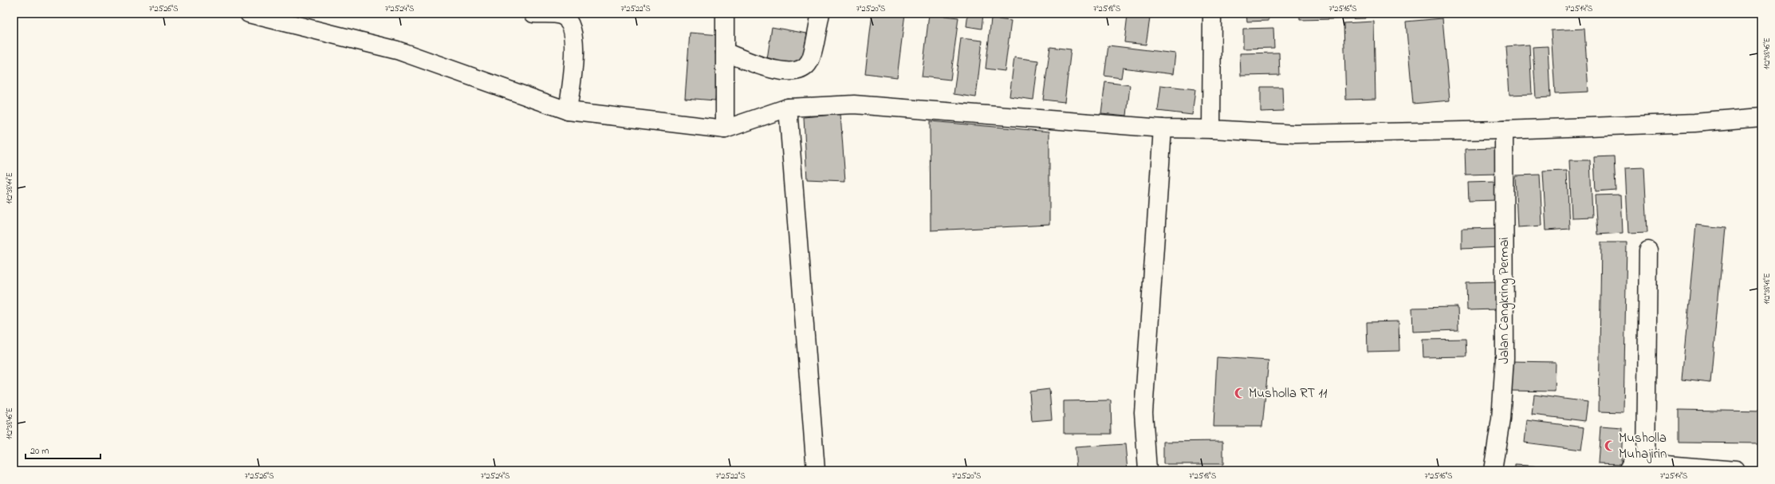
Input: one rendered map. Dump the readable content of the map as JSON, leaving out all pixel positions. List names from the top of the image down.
{
  "streets": {
    "street": ["Jalan Cangkring Permai"]
  },
  "places": {
    "mosque": ["Musholla RT 11", "Musholla Muhajirin"]
  },
  "scale_bar": "20 m",
  "coordinates": [
    "7°25'26\"S",
    "7°25'24\"S",
    "7°25'22\"S",
    "7°25'20\"S",
    "7°25'18\"S",
    "7°25'16\"S",
    "7°25'14\"S",
    "112°38'46\"E",
    "112°38'44\"E",
    "112°38'48\"E"
  ]
}
